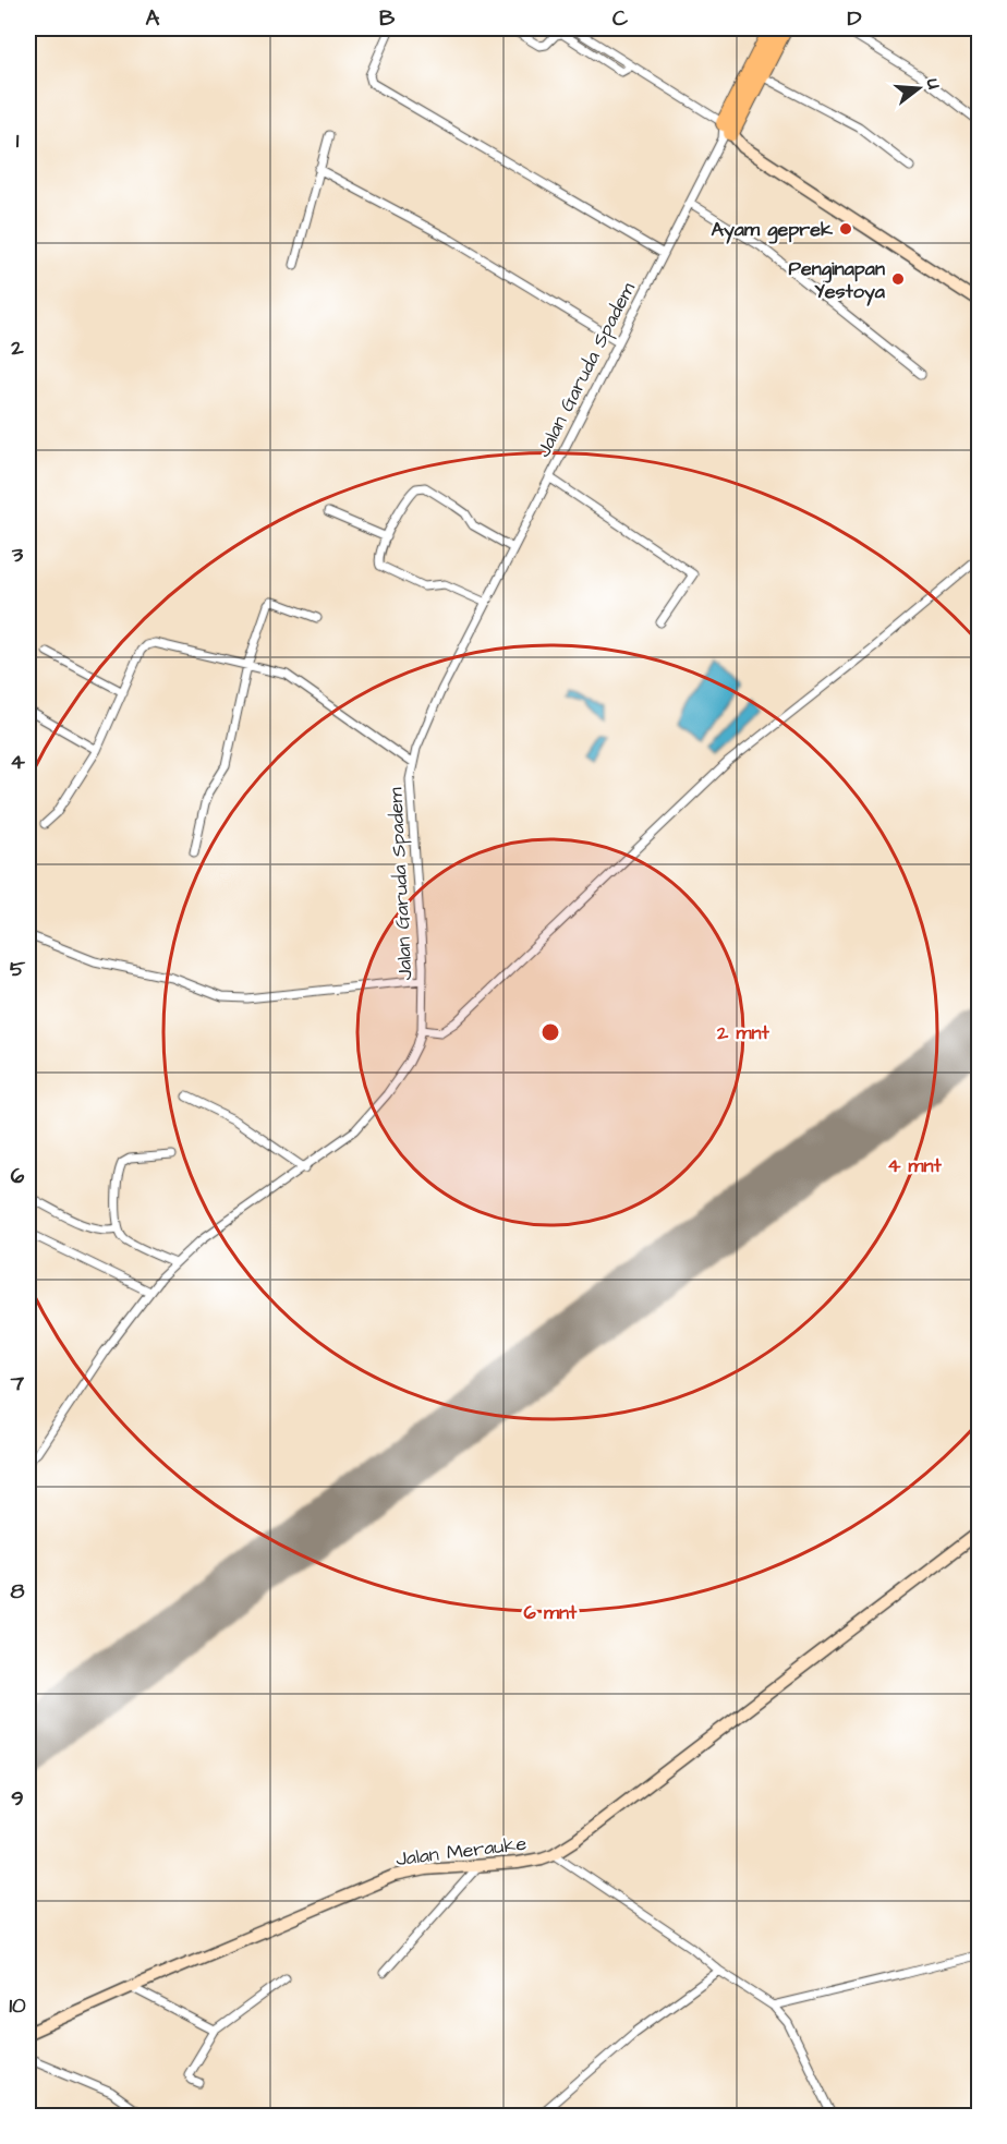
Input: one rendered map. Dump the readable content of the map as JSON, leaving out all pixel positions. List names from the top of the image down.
{
  "streets": {
    "street": ["Jalan Garuda Spadem", "Jalan Merauke"]
  },
  "places": ["Ayam geprek", "Penginapan Yestoya"],
  "north": "right",
  "grid": {
    "columns": [
      "A",
      "B",
      "C",
      "D"
    ],
    "rows": [
      "1",
      "2",
      "3",
      "4",
      "5",
      "6",
      "7",
      "8",
      "9",
      "10"
    ]
  },
  "rings": ["2 mnt", "4 mnt", "6 mnt"]
}
